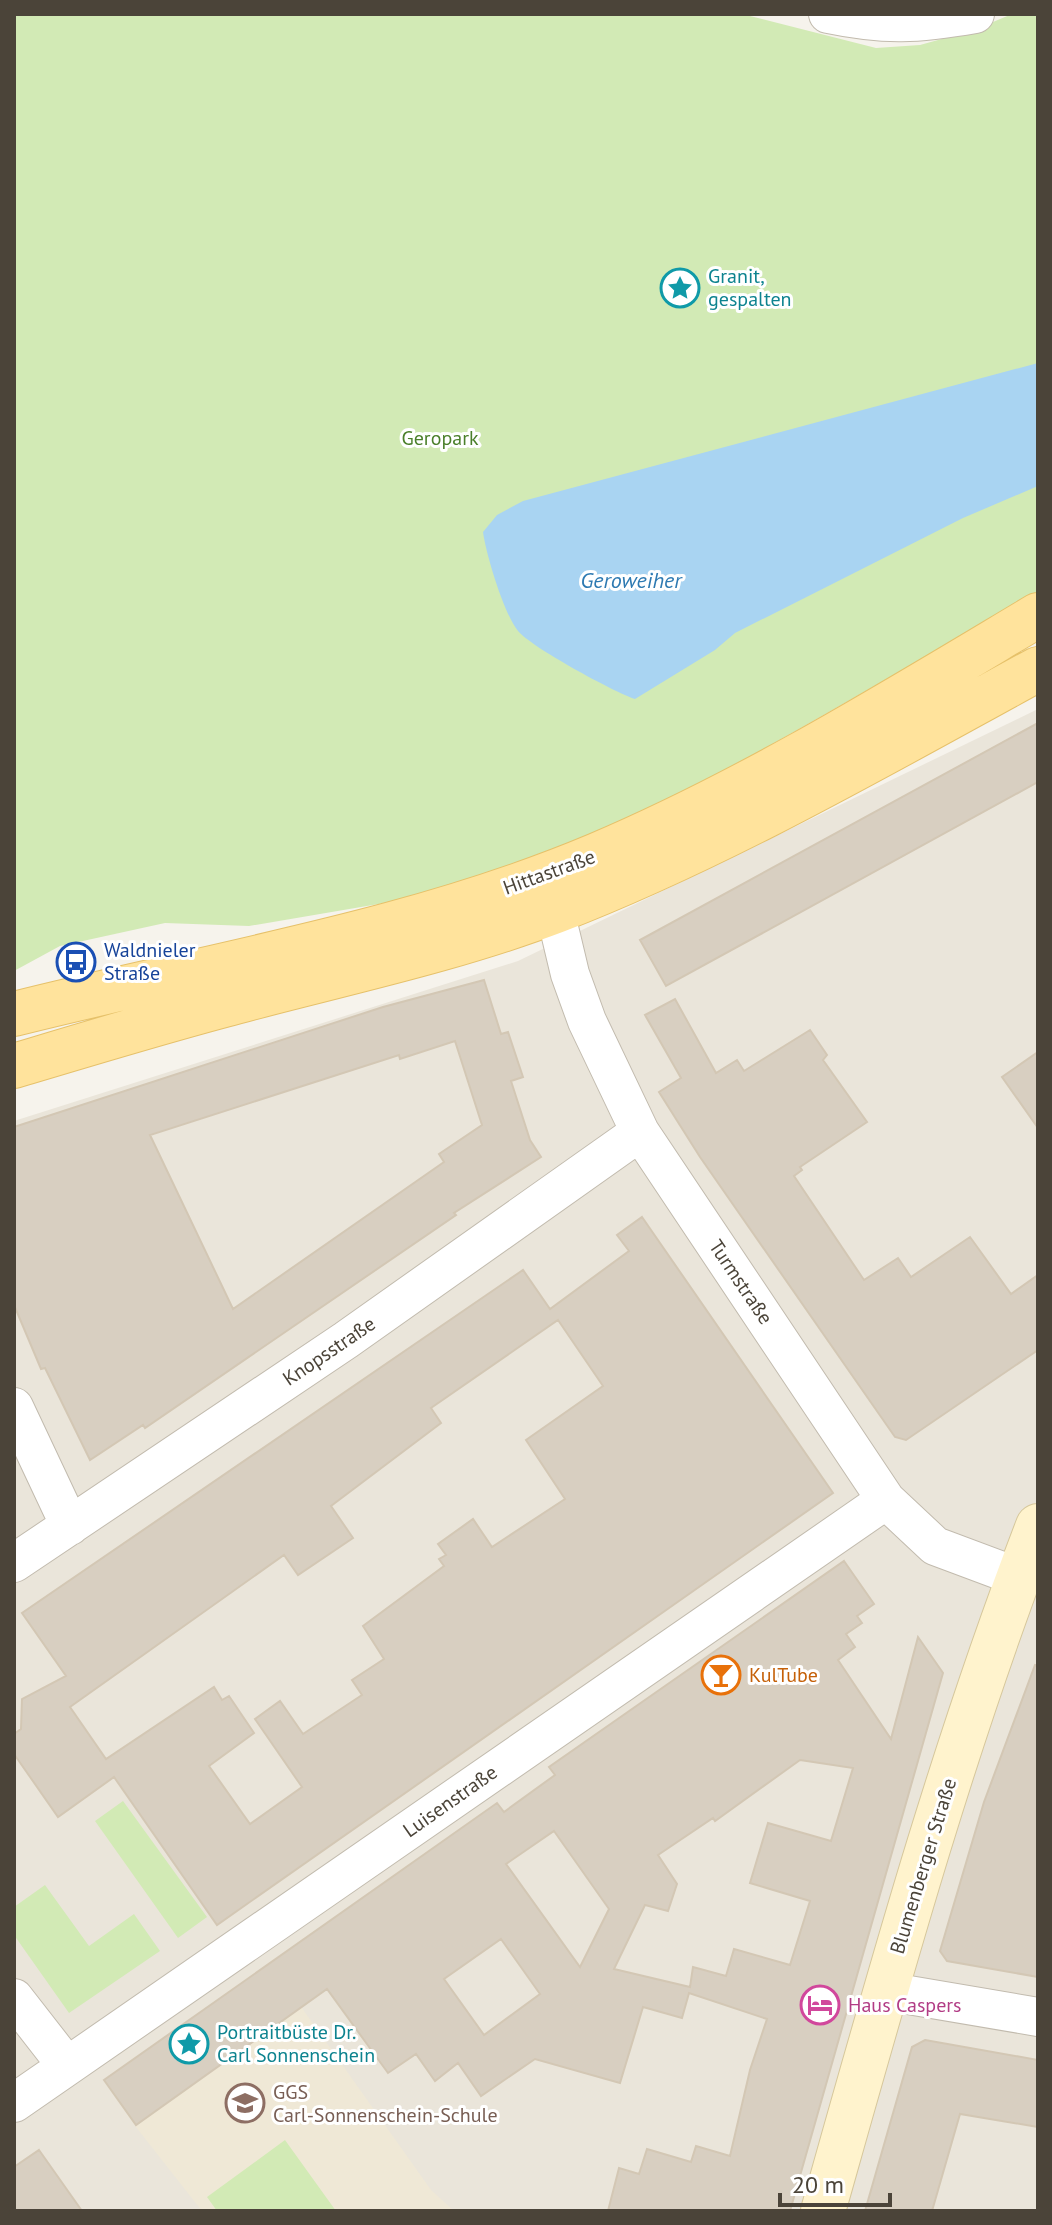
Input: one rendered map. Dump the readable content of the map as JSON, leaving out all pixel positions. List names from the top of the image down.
{
  "streets": {
    "main road": ["Hittastraße"],
    "street": [
      "Turmstraße",
      "Knopsstraße",
      "Luisenstraße",
      "Blumenberger Straße"
    ]
  },
  "crossings": [
    ["Hittastraße", "Turmstraße"],
    ["Turmstraße", "Knopsstraße"],
    ["Turmstraße", "Luisenstraße"],
    ["Turmstraße", "Blumenberger Straße"]
  ],
  "water": ["Geroweiher"],
  "parks": ["Geropark"],
  "places": {
    "place": ["Granit, gespalten", "Portraitbüste Dr. Carl Sonnenschein"],
    "bus stop": ["Waldnieler Straße"],
    "bar": ["KulTube"],
    "hotel": ["Haus Caspers"],
    "school or university": ["GGS Carl-Sonnenschein-Schule"]
  },
  "scale_bar": "20 m"
}
